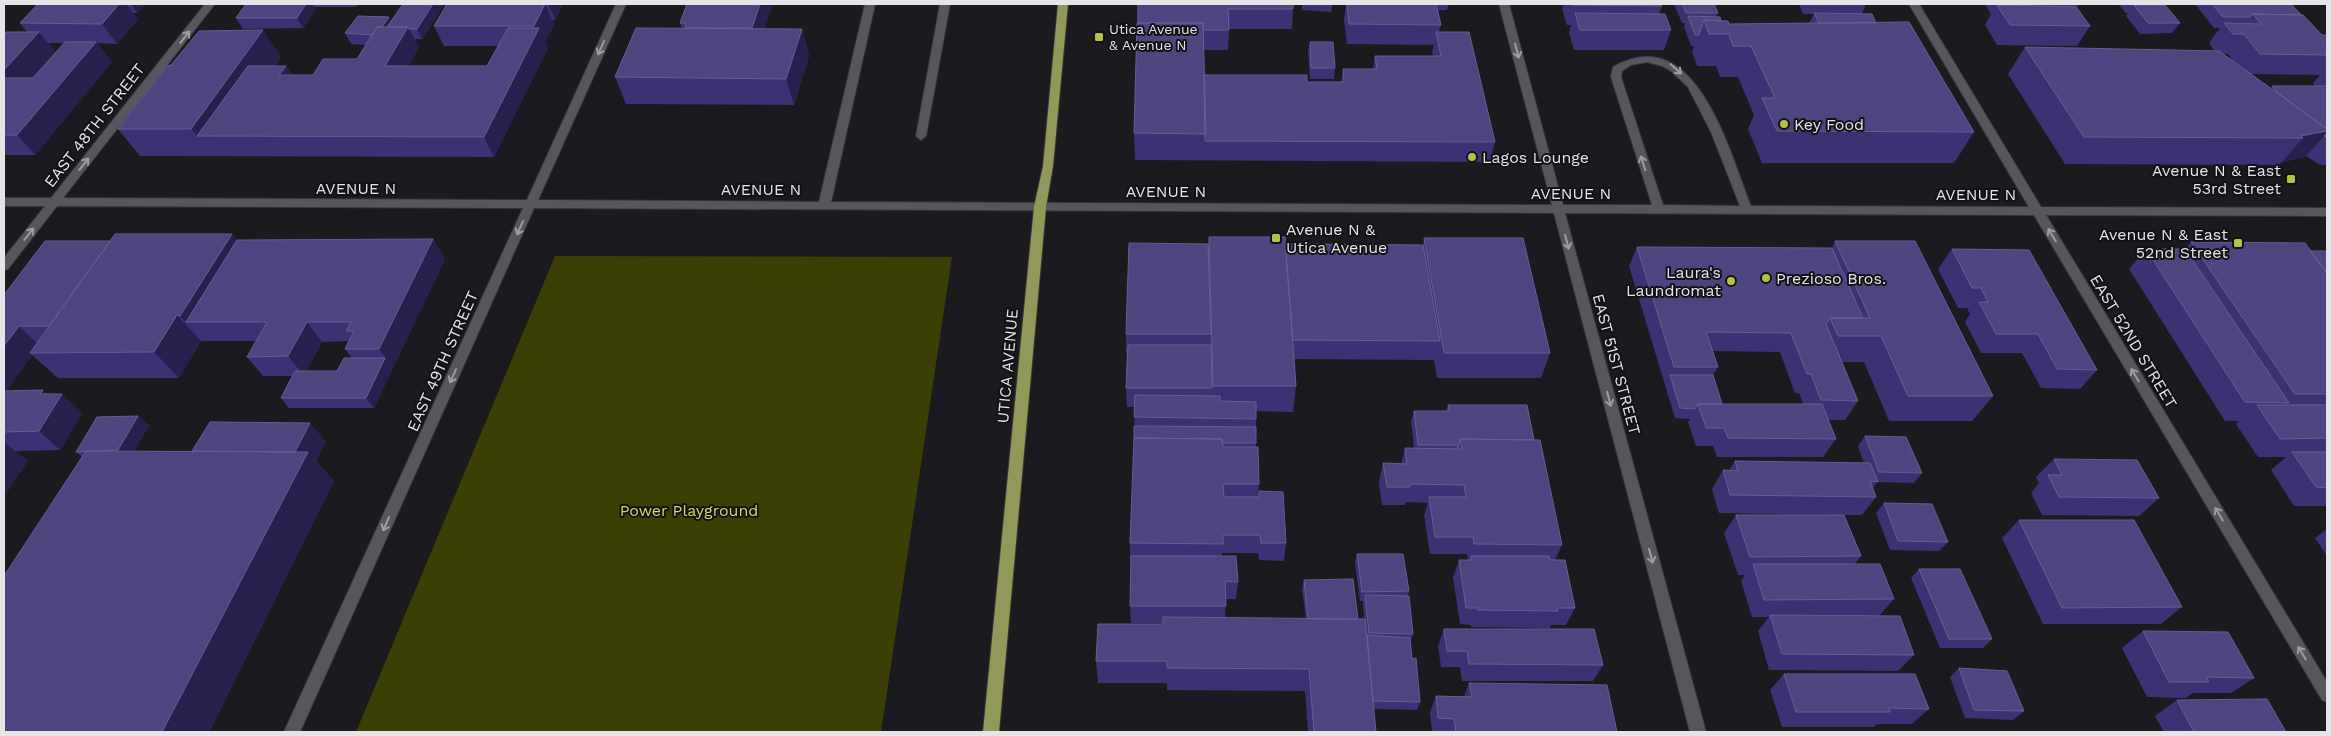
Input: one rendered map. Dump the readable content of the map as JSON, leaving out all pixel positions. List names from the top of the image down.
{
  "streets": {
    "main road": ["UTICA AVENUE"],
    "street": [
      "EAST 48TH STREET",
      "AVENUE N",
      "EAST 52ND STREET",
      "EAST 49TH STREET",
      "EAST 51ST STREET"
    ]
  },
  "crossings": [
    ["EAST 48TH STREET", "AVENUE N"],
    ["AVENUE N", "EAST 52ND STREET"],
    ["AVENUE N", "EAST 49TH STREET"],
    ["AVENUE N", "EAST 51ST STREET"],
    ["AVENUE N", "UTICA AVENUE"]
  ],
  "one_way": [
    "EAST 48TH STREET",
    "EAST 52ND STREET",
    "EAST 49TH STREET",
    "EAST 51ST STREET"
  ],
  "parks": ["Power Playground"],
  "places": {
    "transit": [
      "Utica Avenue & Avenue N",
      "Avenue N & East 53rd Street",
      "Avenue N & Utica Avenue",
      "Avenue N & East 52nd Street"
    ],
    "other": [
      "Key Food",
      "Lagos Lounge",
      "Prezioso Bros.",
      "Laura's Laundromat"
    ]
  }
}
